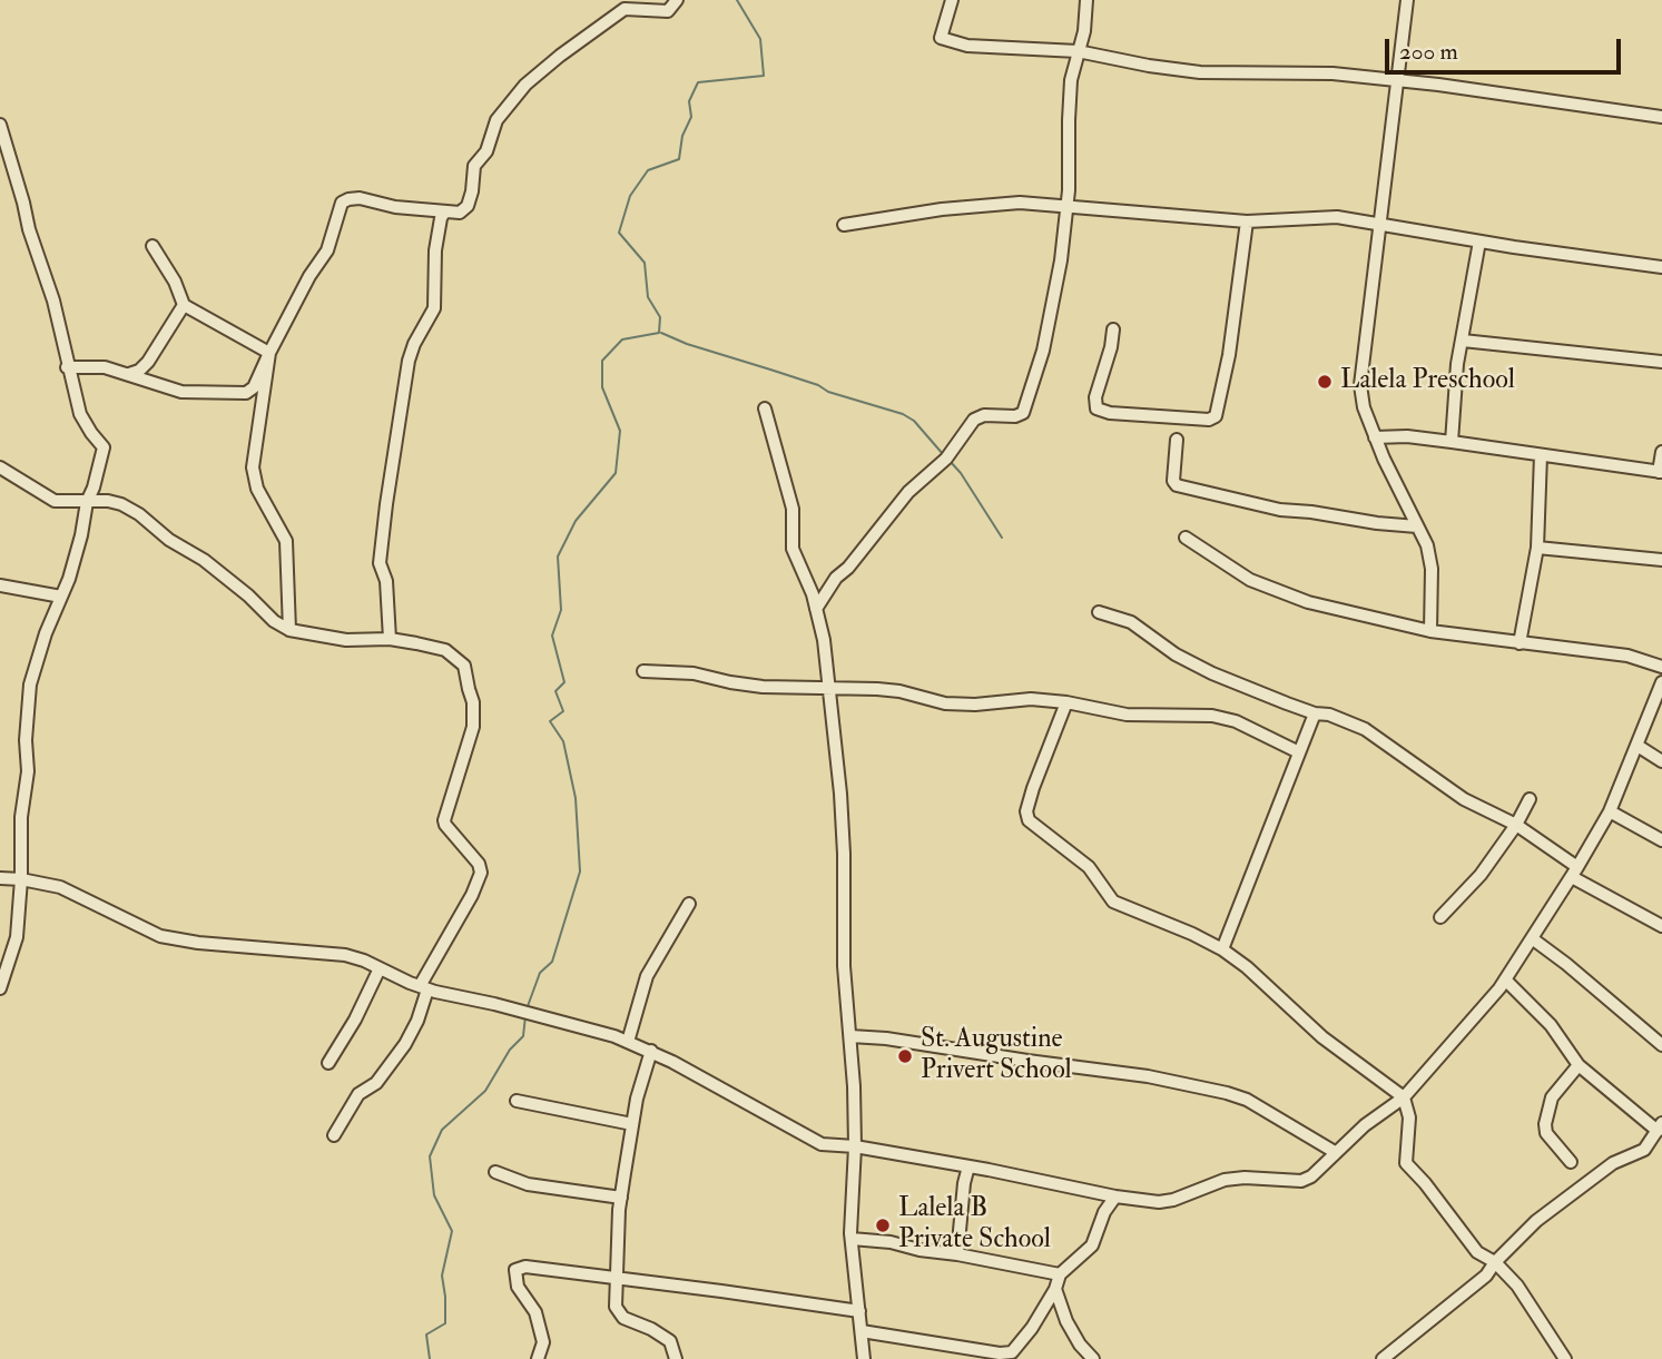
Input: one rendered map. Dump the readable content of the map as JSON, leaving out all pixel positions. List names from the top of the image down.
{
  "places": ["Lalela Preschool", "St. Augustine Privert School", "Lalela B Private School"],
  "scale_bar": "200 m"
}
